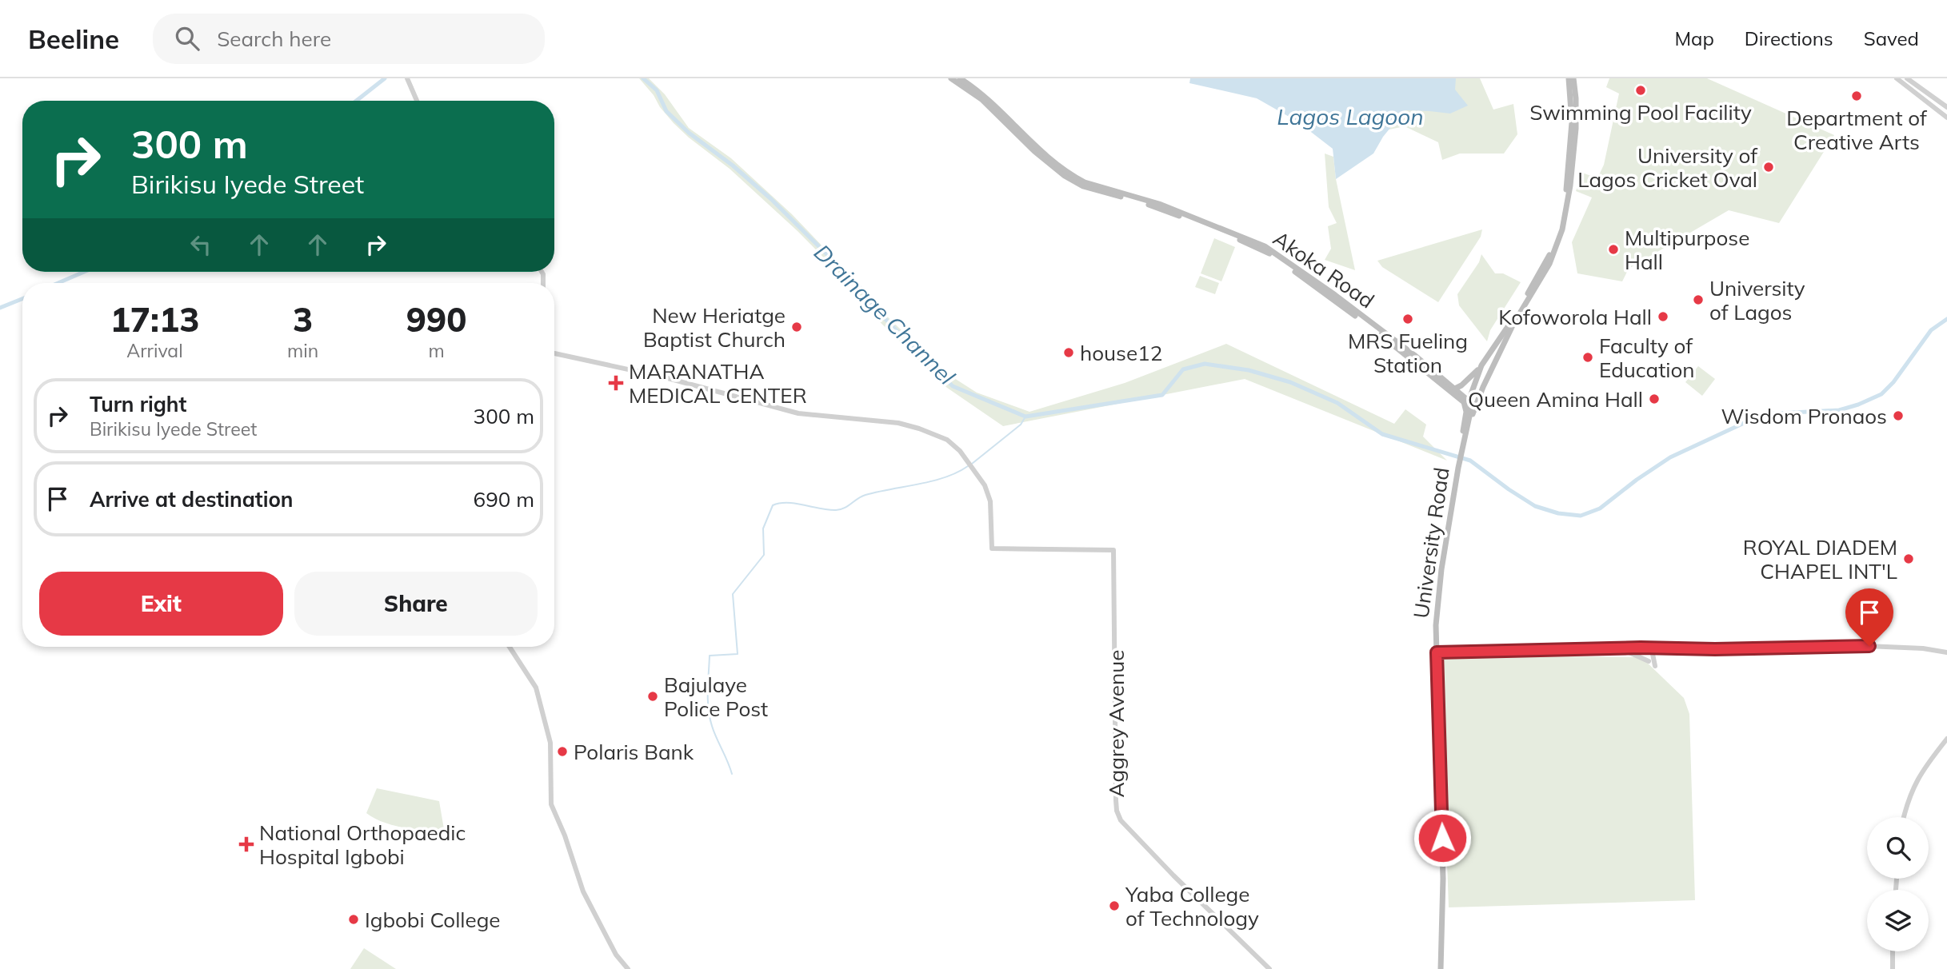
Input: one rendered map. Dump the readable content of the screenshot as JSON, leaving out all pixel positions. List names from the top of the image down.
{
  "streets": {
    "main road": ["Akoka Road", "University Road"],
    "street": ["Aggrey Avenue"]
  },
  "water": ["Lagos Lagoon", "Drainage Channel"],
  "places": {
    "other": [
      "Swimming Pool Facility",
      "Department of Creative Arts",
      "University of Lagos Cricket Oval",
      "Multipurpose Hall",
      "University of Lagos",
      "Kofoworola Hall",
      "MRS Fueling Station",
      "New Heriatge Baptist Church",
      "house12",
      "Faculty of Education",
      "Queen Amina Hall",
      "Wisdom Pronaos",
      "ROYAL DIADEM CHAPEL INT'L",
      "Bajulaye Police Post",
      "Polaris Bank",
      "Yaba College of Technology",
      "Igbobi College"
    ],
    "health": ["MARANATHA MEDICAL CENTER", "National Orthopaedic Hospital Igbobi"]
  },
  "page": {
    "header": "Beeline",
    "search": "Search here",
    "nav": ["Map", "Directions", "Saved"],
    "turn": ["300 m", "Birikisu Iyede Street"],
    "eta": [
      "17:13",
      "Arrival",
      "3",
      "min",
      "990",
      "m"
    ],
    "list": [
      {
        "name": "Turn right",
        "note": "Birikisu Iyede Street",
        "value": "300 m"
      },
      {
        "name": "Arrive at destination",
        "value": "690 m"
      }
    ],
    "buttons": ["Exit", "Share"]
  }
}
